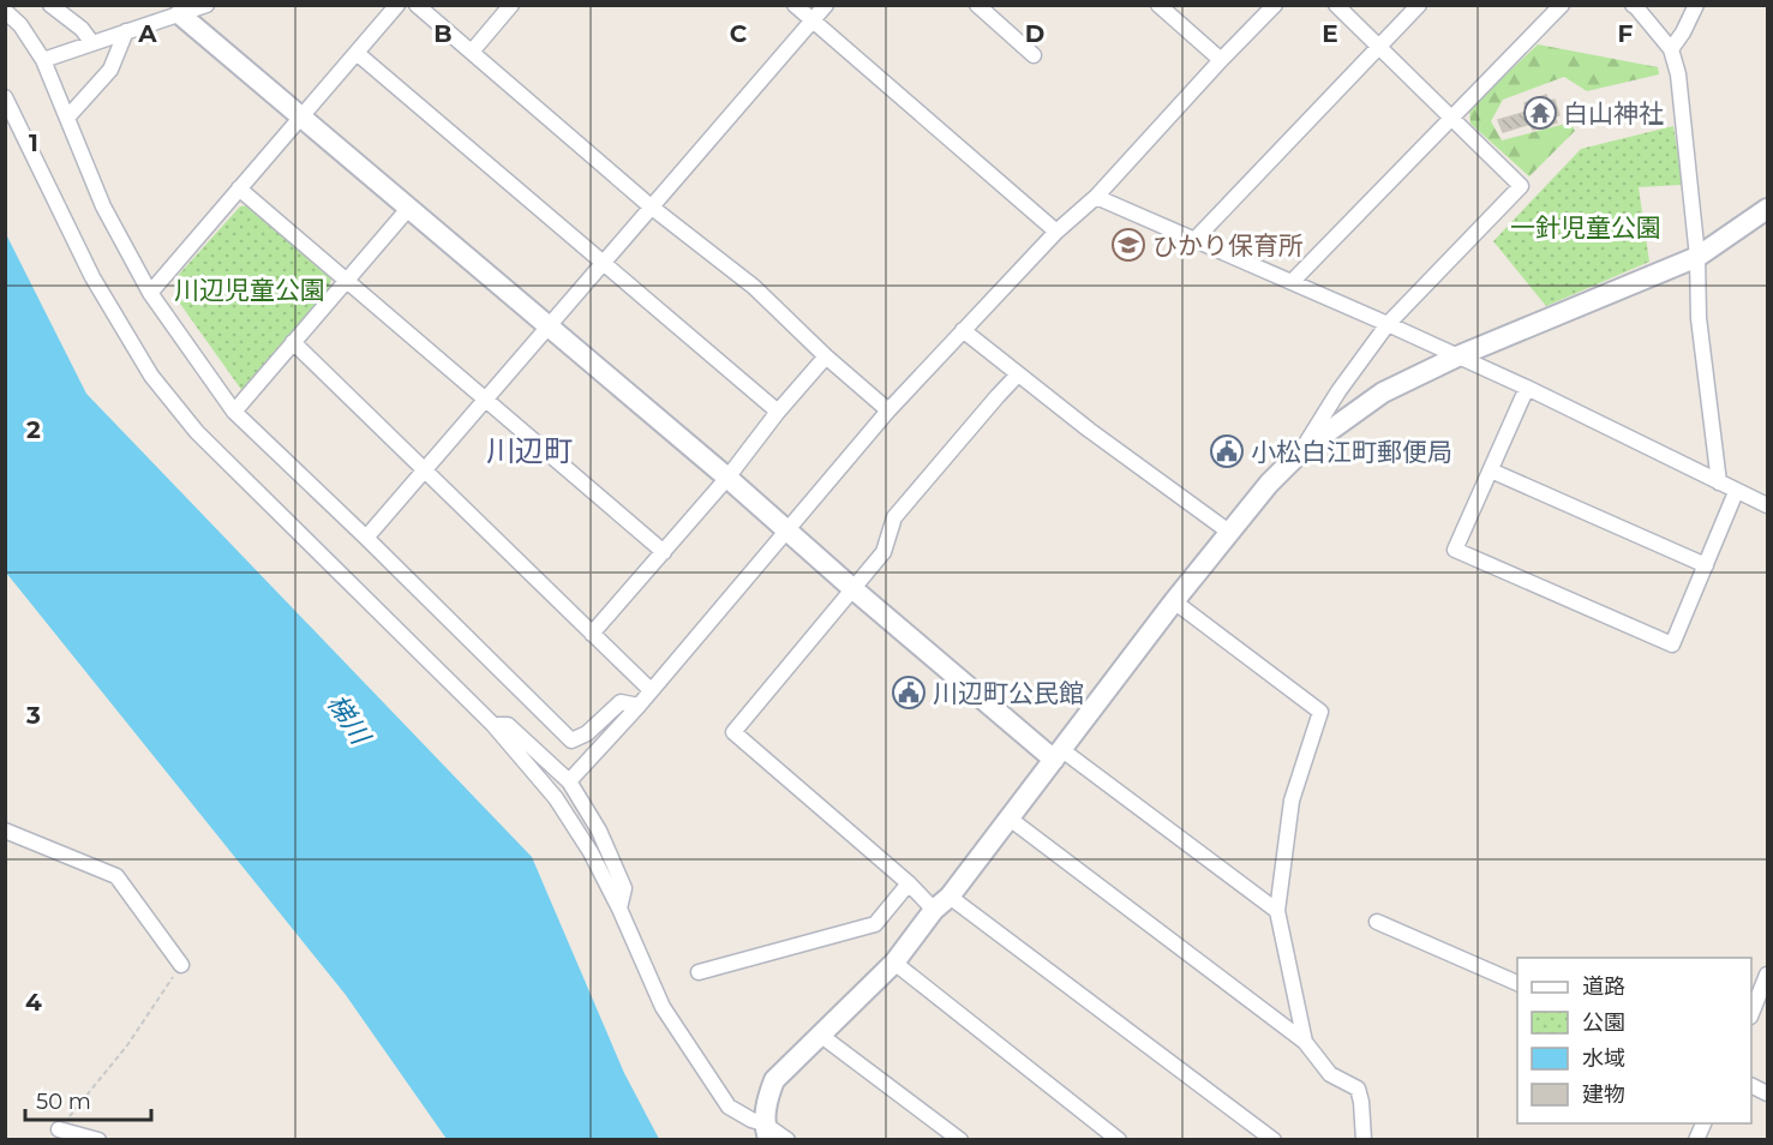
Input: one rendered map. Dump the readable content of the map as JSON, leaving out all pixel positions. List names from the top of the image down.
{
  "districts": ["川辺町"],
  "water": ["梯川"],
  "parks": ["一針児童公園", "川辺児童公園"],
  "places": {
    "temple": ["白山神社"],
    "school or university": ["ひかり保育所"],
    "public building": ["小松白江町郵便局", "川辺町公民館"]
  },
  "legend": [
    "道路",
    "公園",
    "水域",
    "建物"
  ],
  "scale_bar": "50 m",
  "grid": {
    "columns": [
      "A",
      "B",
      "C",
      "D",
      "E",
      "F"
    ],
    "rows": [
      "1",
      "2",
      "3",
      "4"
    ]
  }
}
